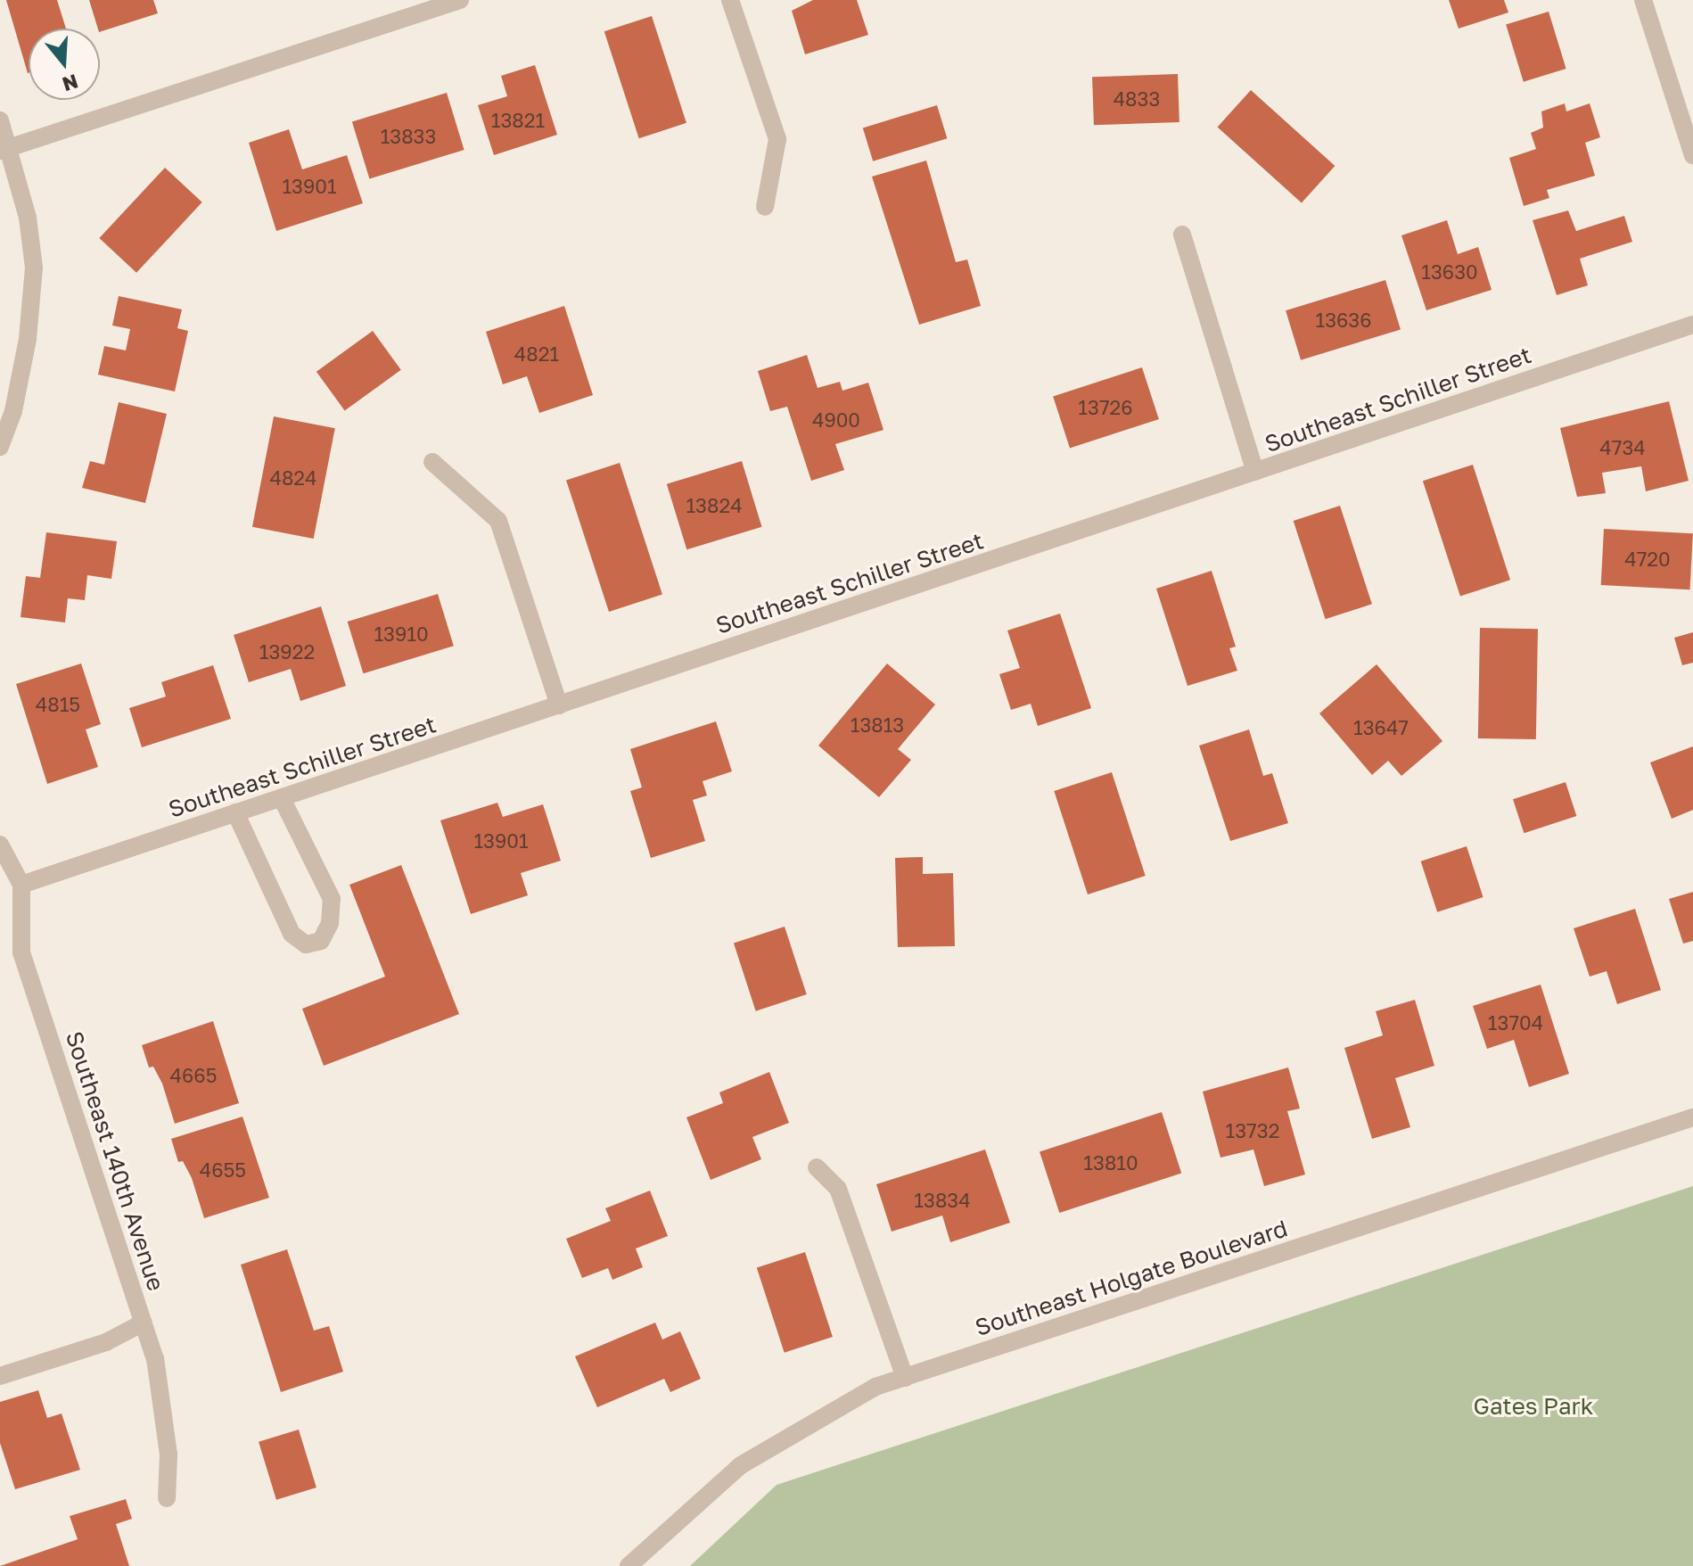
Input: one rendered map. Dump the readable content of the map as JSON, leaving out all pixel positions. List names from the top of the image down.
{
  "streets": {
    "street": ["Southeast Schiller Street", "Southeast 140th Avenue", "Southeast Holgate Boulevard"]
  },
  "crossings": [
    ["Southeast Schiller Street", "Southeast 140th Avenue"]
  ],
  "parks": ["Gates Park"],
  "house_numbers": [
    "4833",
    "13821",
    "13833",
    "13901",
    "13630",
    "13636",
    "4821",
    "13726",
    "4900",
    "4734",
    "4824",
    "13824",
    "4720",
    "13910",
    "13922",
    "4815",
    "13813",
    "13647",
    "13901",
    "13704",
    "4665",
    "13732",
    "13810",
    "4655",
    "13834"
  ],
  "north": "bottom"
}
